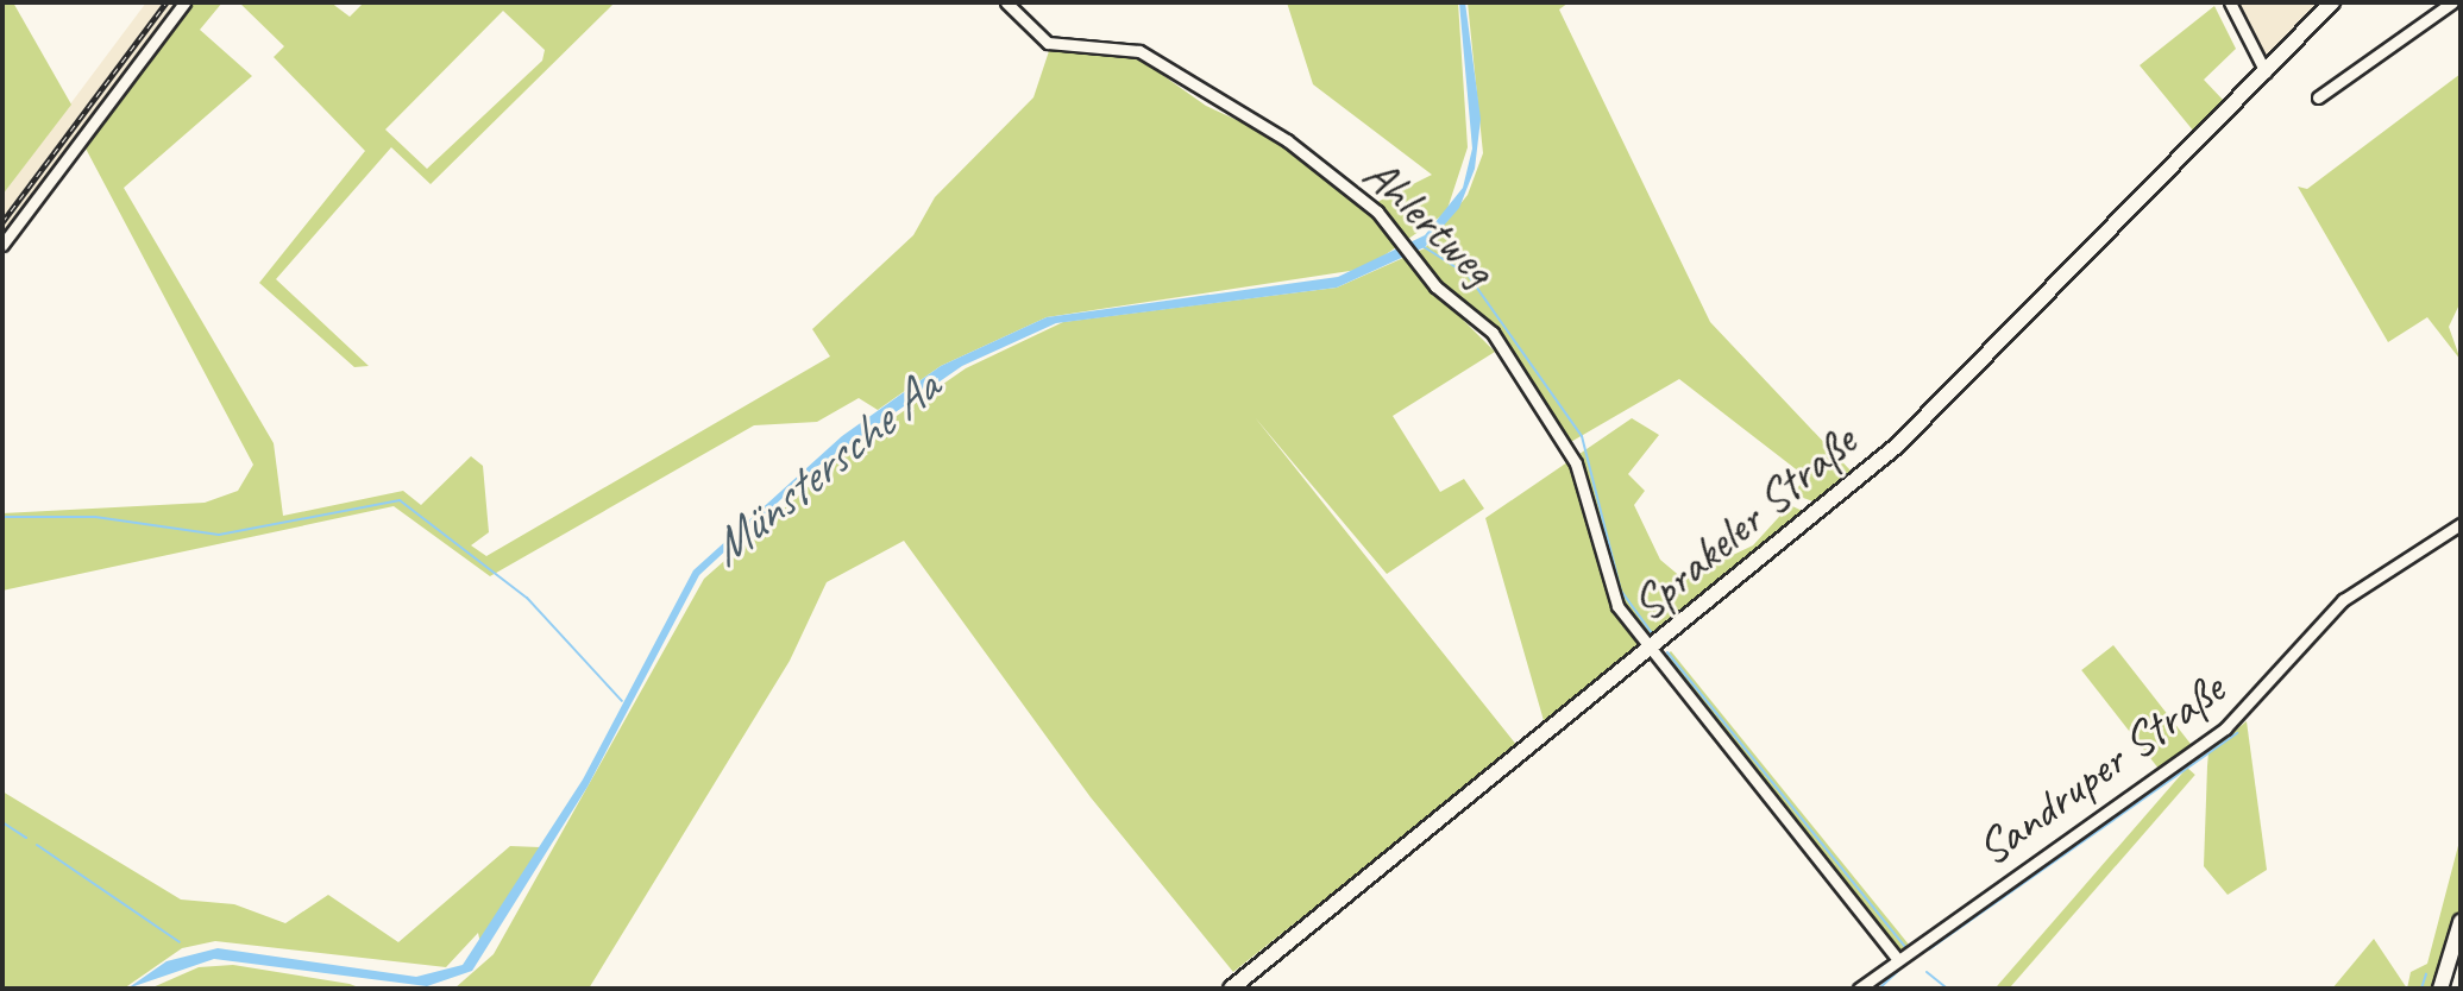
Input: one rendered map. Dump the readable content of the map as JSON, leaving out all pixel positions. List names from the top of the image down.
{
  "streets": {
    "main road": ["Sprakeler Straße"],
    "street": ["Ahlertweg", "Sandruper Straße"]
  },
  "crossings": [
    ["Ahlertweg", "Sprakeler Straße"],
    ["Ahlertweg", "Sandruper Straße"]
  ],
  "water": ["Münstersche Aa"]
}
